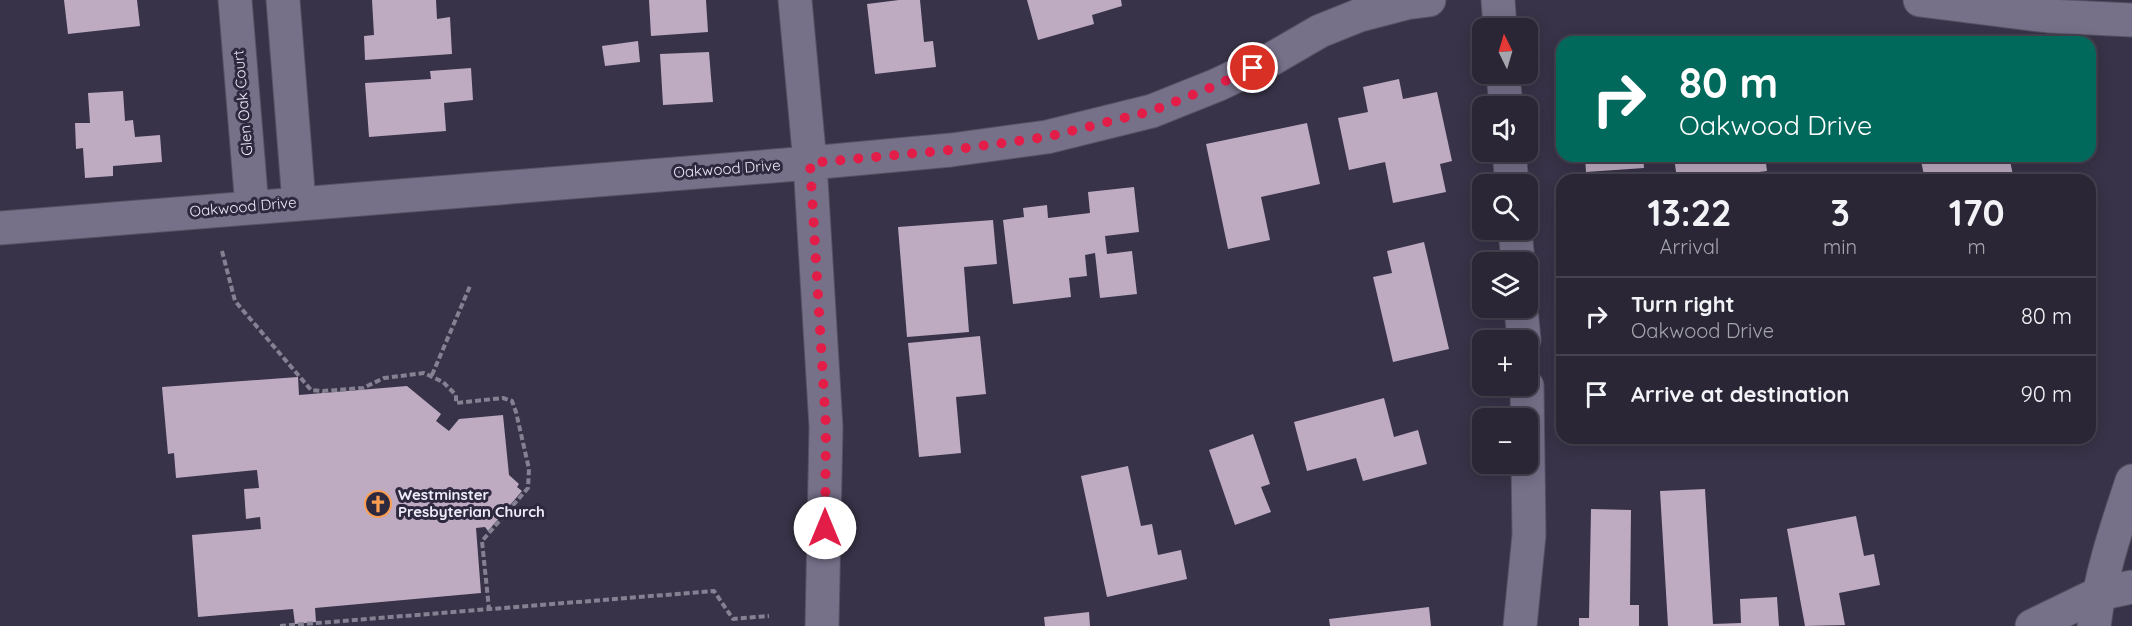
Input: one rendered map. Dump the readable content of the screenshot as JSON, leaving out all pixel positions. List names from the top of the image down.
{
  "streets": {
    "street": ["Glen Oak Court", "Oakwood Drive"]
  },
  "crossings": [
    ["Glen Oak Court", "Oakwood Drive"]
  ],
  "places": {
    "church": ["Westminster Presbyterian Church"]
  },
  "north": "top",
  "page": {
    "map_buttons": ["+", "−"],
    "turn": ["80 m", "Oakwood Drive"],
    "eta": [
      "13:22",
      "Arrival",
      "3",
      "min",
      "170",
      "m"
    ],
    "list": [
      {
        "name": "Turn right",
        "note": "Oakwood Drive",
        "value": "80 m"
      },
      {
        "name": "Arrive at destination",
        "value": "90 m"
      }
    ]
  }
}
